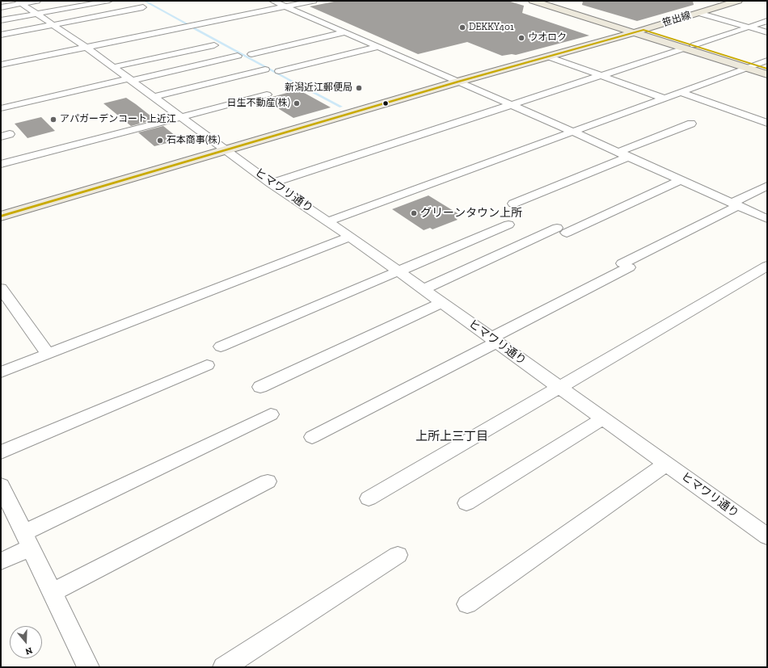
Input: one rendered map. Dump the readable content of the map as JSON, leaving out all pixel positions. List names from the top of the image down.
{
  "streets": {
    "main road": ["笹出線"],
    "street": ["ヒマワリ通り"]
  },
  "crossings": [
    ["笹出線", "ヒマワリ通り"]
  ],
  "districts": ["上所上三丁目"],
  "places": [
    "DEKKY401",
    "ウオロク",
    "新潟近江郵便局",
    "日生不動産(株)",
    "アパガーデンコート上近江",
    "石本商事(株)",
    "グリーンタウン上所"
  ],
  "north": "bottom"
}
